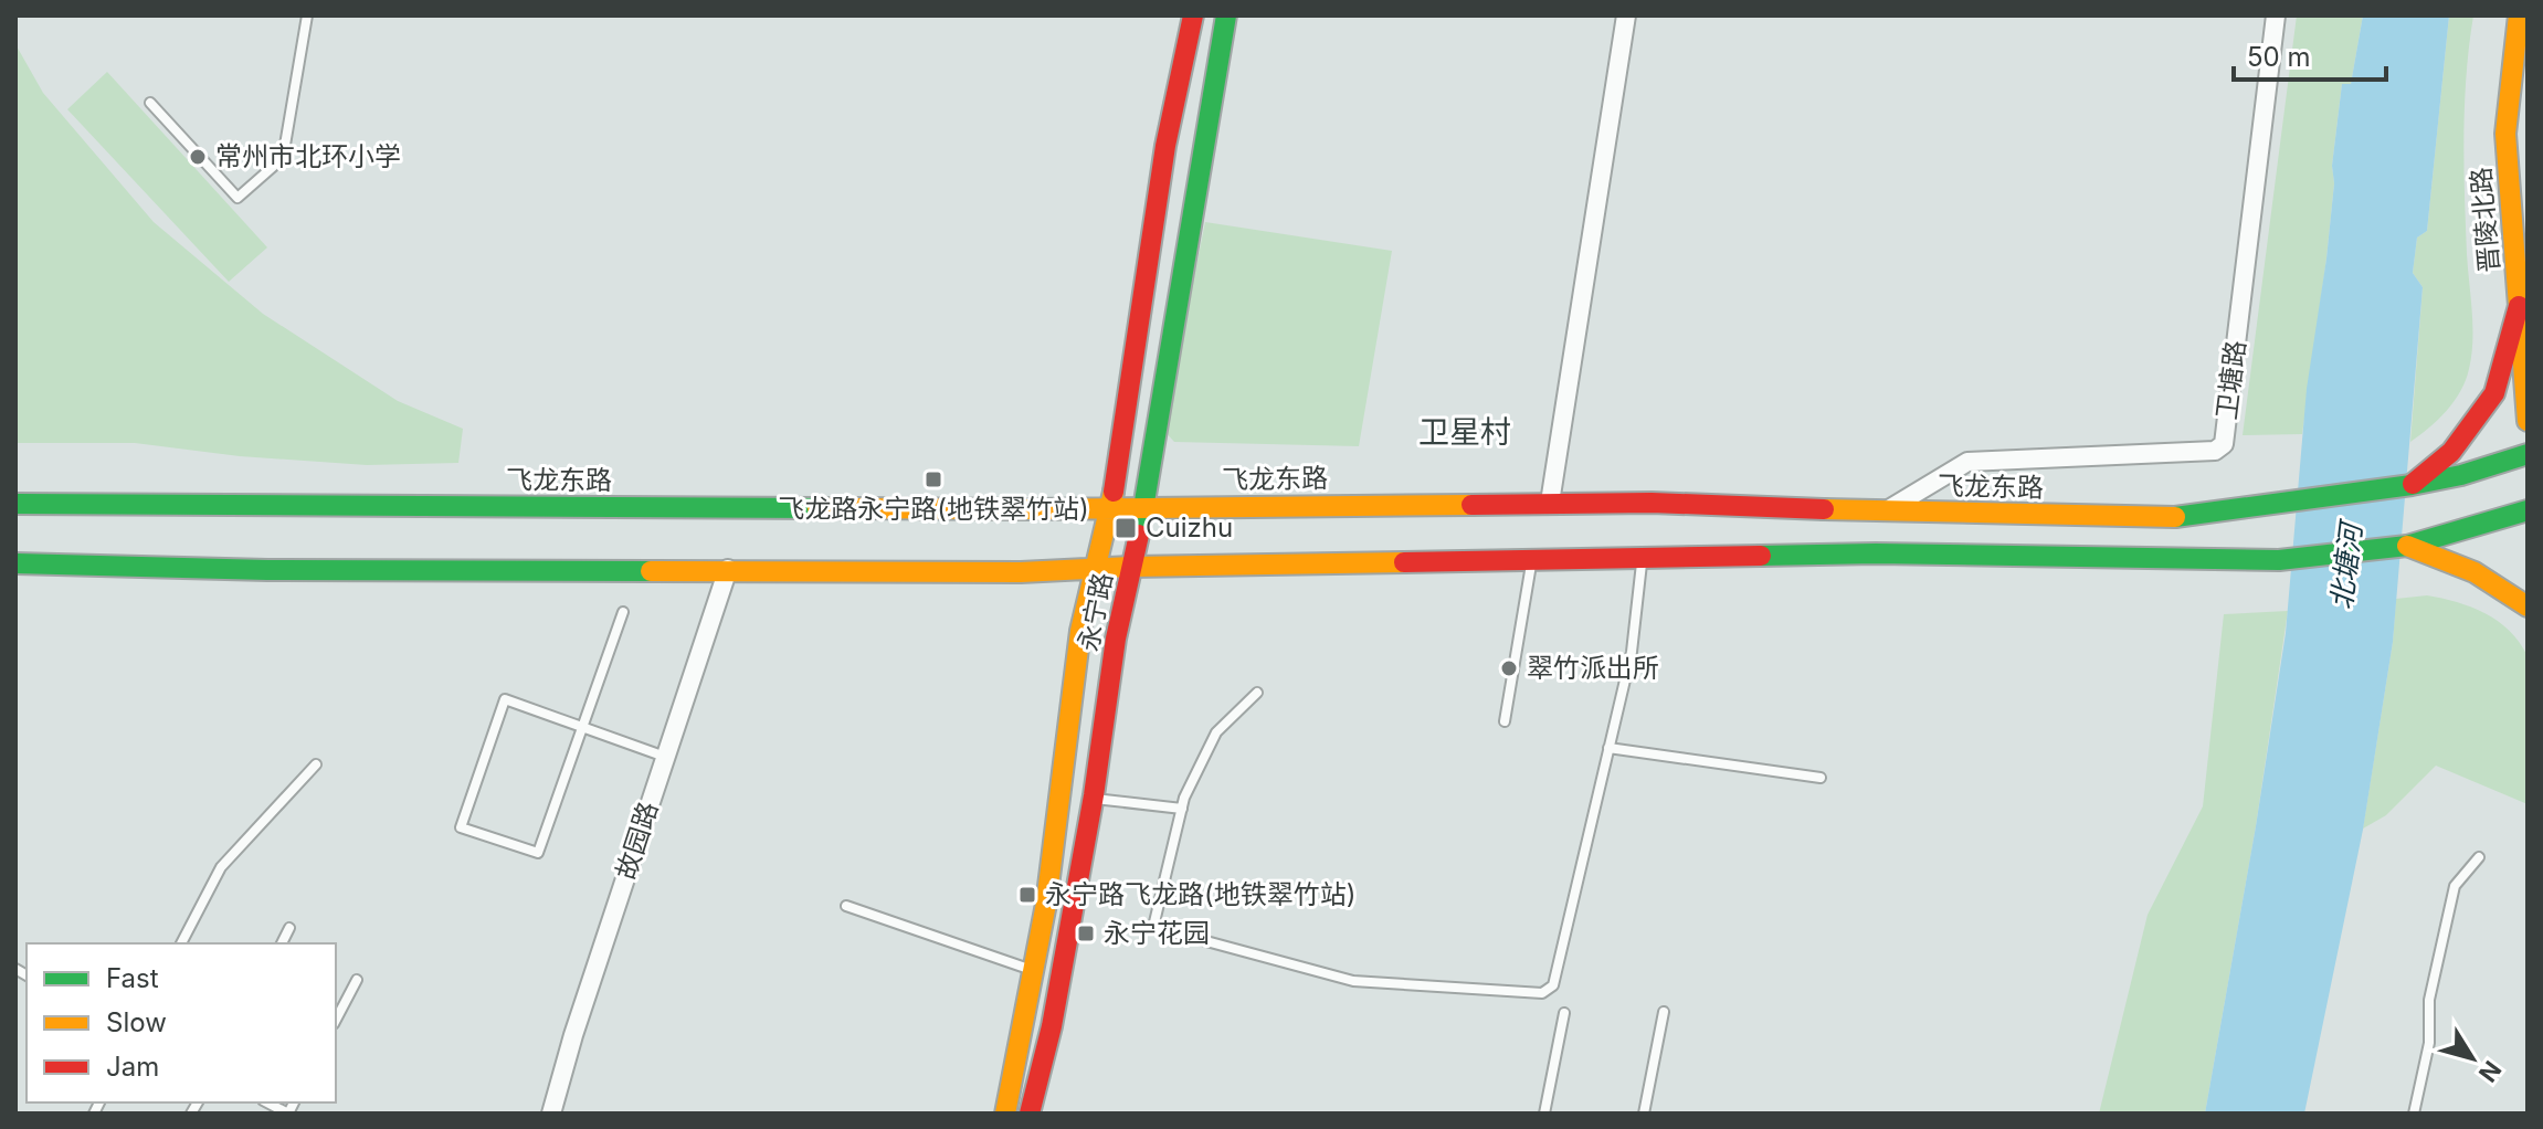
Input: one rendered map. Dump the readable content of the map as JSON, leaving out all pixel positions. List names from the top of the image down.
{
  "streets": {
    "main road": ["晋陵北路", "飞龙东路", "永宁路"],
    "street": ["卫塘路", "故园路"]
  },
  "crossings": [
    ["卫塘路", "飞龙东路"],
    ["飞龙东路", "永宁路"]
  ],
  "districts": ["卫星村"],
  "water": ["北塘河"],
  "places": {
    "other": ["常州市北环小学", "翠竹派出所"],
    "transit": [
      "飞龙路永宁路(地铁翠竹站)",
      "Cuizhu",
      "永宁路飞龙路(地铁翠竹站)",
      "永宁花园"
    ]
  },
  "legend": ["Fast", "Slow", "Jam"],
  "scale_bar": "50 m",
  "north": "bottom right"
}
